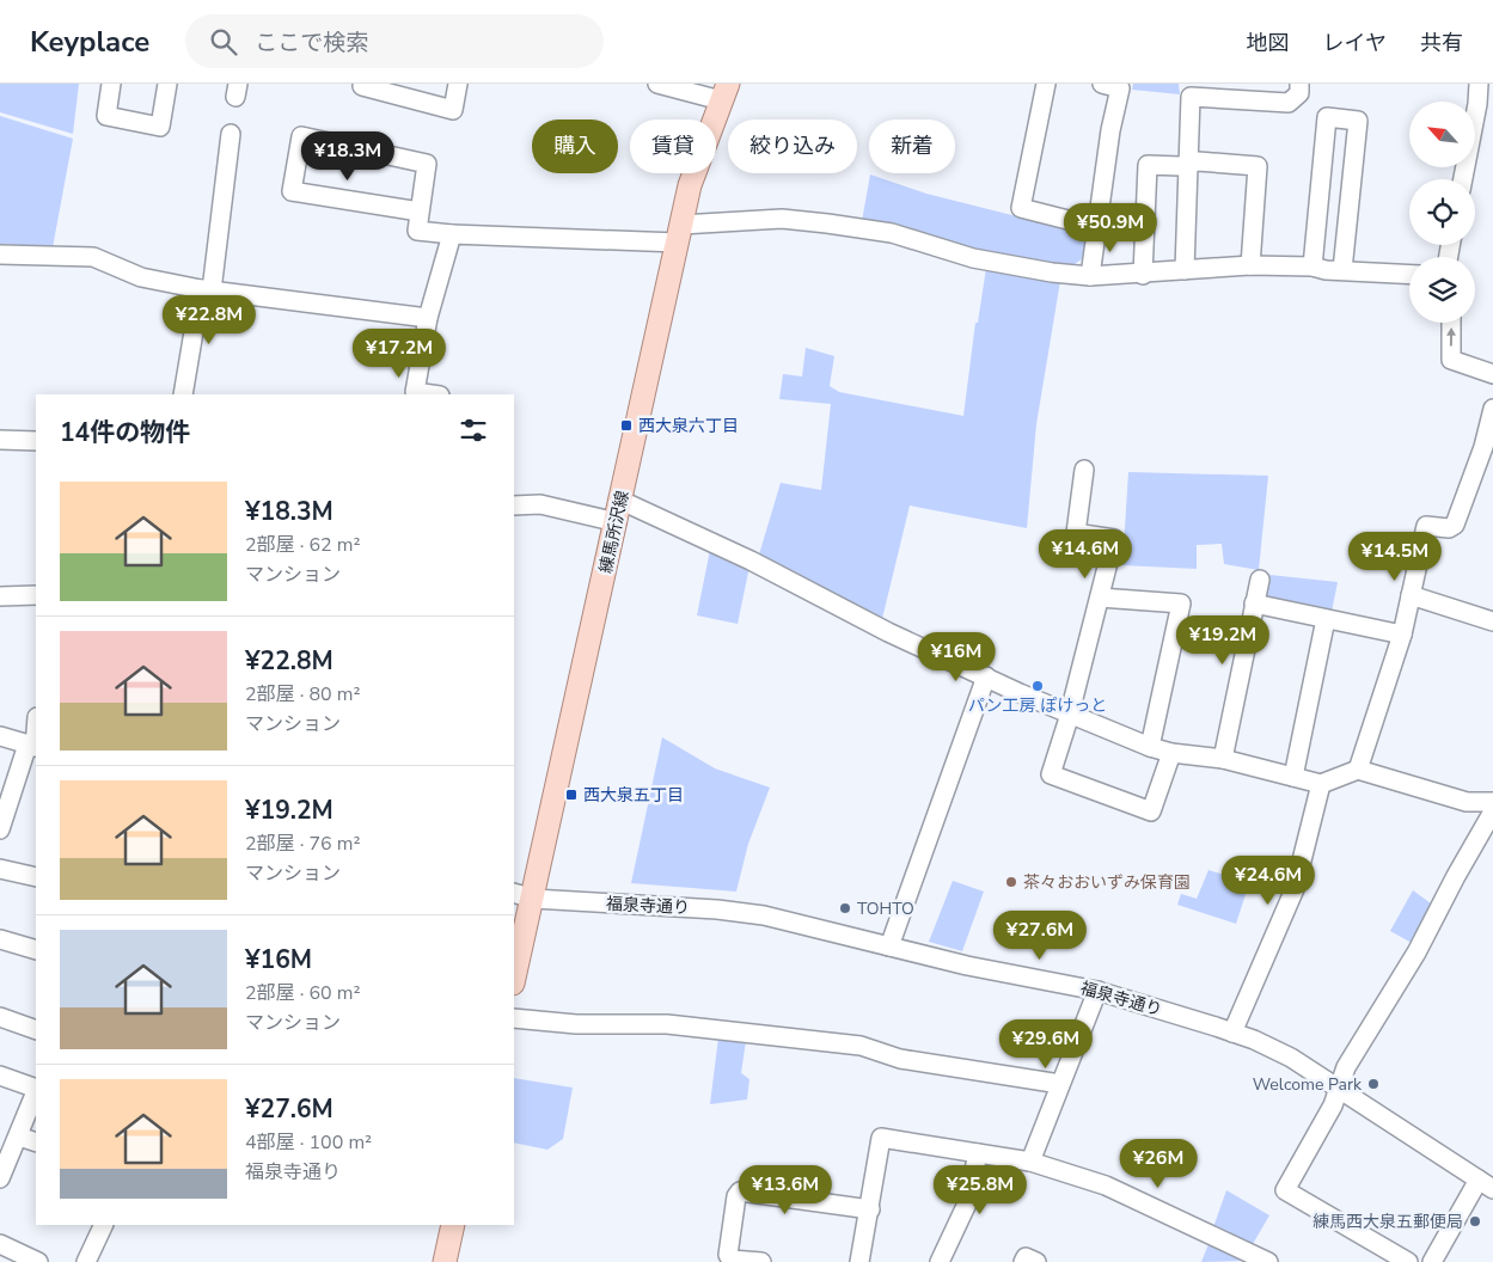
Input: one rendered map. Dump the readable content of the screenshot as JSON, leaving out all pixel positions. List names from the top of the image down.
{
  "streets": {
    "main road": ["練馬所沢線"],
    "street": ["福泉寺通り"]
  },
  "crossings": [
    ["練馬所沢線", "福泉寺通り"]
  ],
  "places": {
    "transit": ["西大泉六丁目", "西大泉五丁目"],
    "other": [
      "パン工房 ぽけっと",
      "茶々おおいずみ保育園",
      "TOHTO",
      "Welcome Park",
      "練馬西大泉五郵便局"
    ]
  },
  "north": "top left",
  "page": {
    "header": "Keyplace",
    "search": "ここで検索",
    "nav": ["地図", "レイヤ", "共有"],
    "chip": [
      "購入",
      "賃貸",
      "絞り込み",
      "新着"
    ],
    "price": [
      "¥18.3M",
      "¥50.9M",
      "¥22.8M",
      "¥17.2M",
      "¥14.6M",
      "¥14.5M",
      "¥19.2M",
      "¥16M",
      "¥24.6M",
      "¥27.6M",
      "¥29.6M",
      "¥26M",
      "¥13.6M",
      "¥25.8M"
    ],
    "heading": "14件の物件",
    "list": [
      {
        "name": "¥18.3M",
        "note": "2部屋 · 62 m² · マンション"
      },
      {
        "name": "¥22.8M",
        "note": "2部屋 · 80 m² · マンション"
      },
      {
        "name": "¥19.2M",
        "note": "2部屋 · 76 m² · マンション"
      },
      {
        "name": "¥16M",
        "note": "2部屋 · 60 m² · マンション"
      },
      {
        "name": "¥27.6M",
        "note": "4部屋 · 100 m² · 福泉寺通り"
      }
    ]
  }
}
